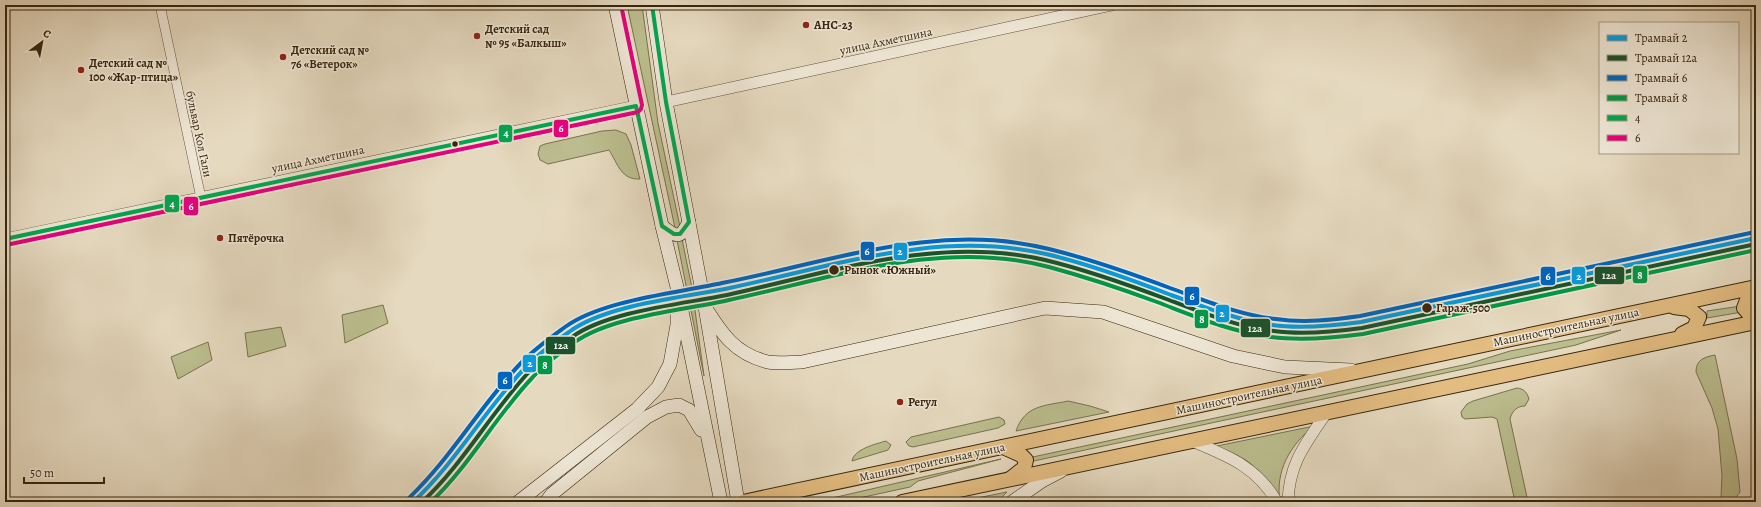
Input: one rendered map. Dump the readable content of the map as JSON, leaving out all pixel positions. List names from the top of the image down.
{
  "streets": {
    "main road": ["Машиностроительная улица"],
    "street": ["улица Ахметшина", "бульвар Кол Гали"]
  },
  "crossings": [
    ["улица Ахметшина", "бульвар Кол Гали"]
  ],
  "places": [
    "АНС-23",
    "Детский сад № 95 «Балкыш»",
    "Детский сад № 76 «Ветерок»",
    "Детский сад № 100 «Жар-птица»",
    "Пятёрочка",
    "Рынок «Южный»",
    "Гараж-500",
    "Регул"
  ],
  "lines": [
    "transit line 4",
    "transit line 6",
    "tram line 6",
    "tram line 2",
    "tram line 12а",
    "tram line 8"
  ],
  "legend": [
    "Трамвай 2",
    "Трамвай 12а",
    "Трамвай 6",
    "Трамвай 8",
    "4",
    "6"
  ],
  "scale_bar": "50 m",
  "north": "top right"
}
